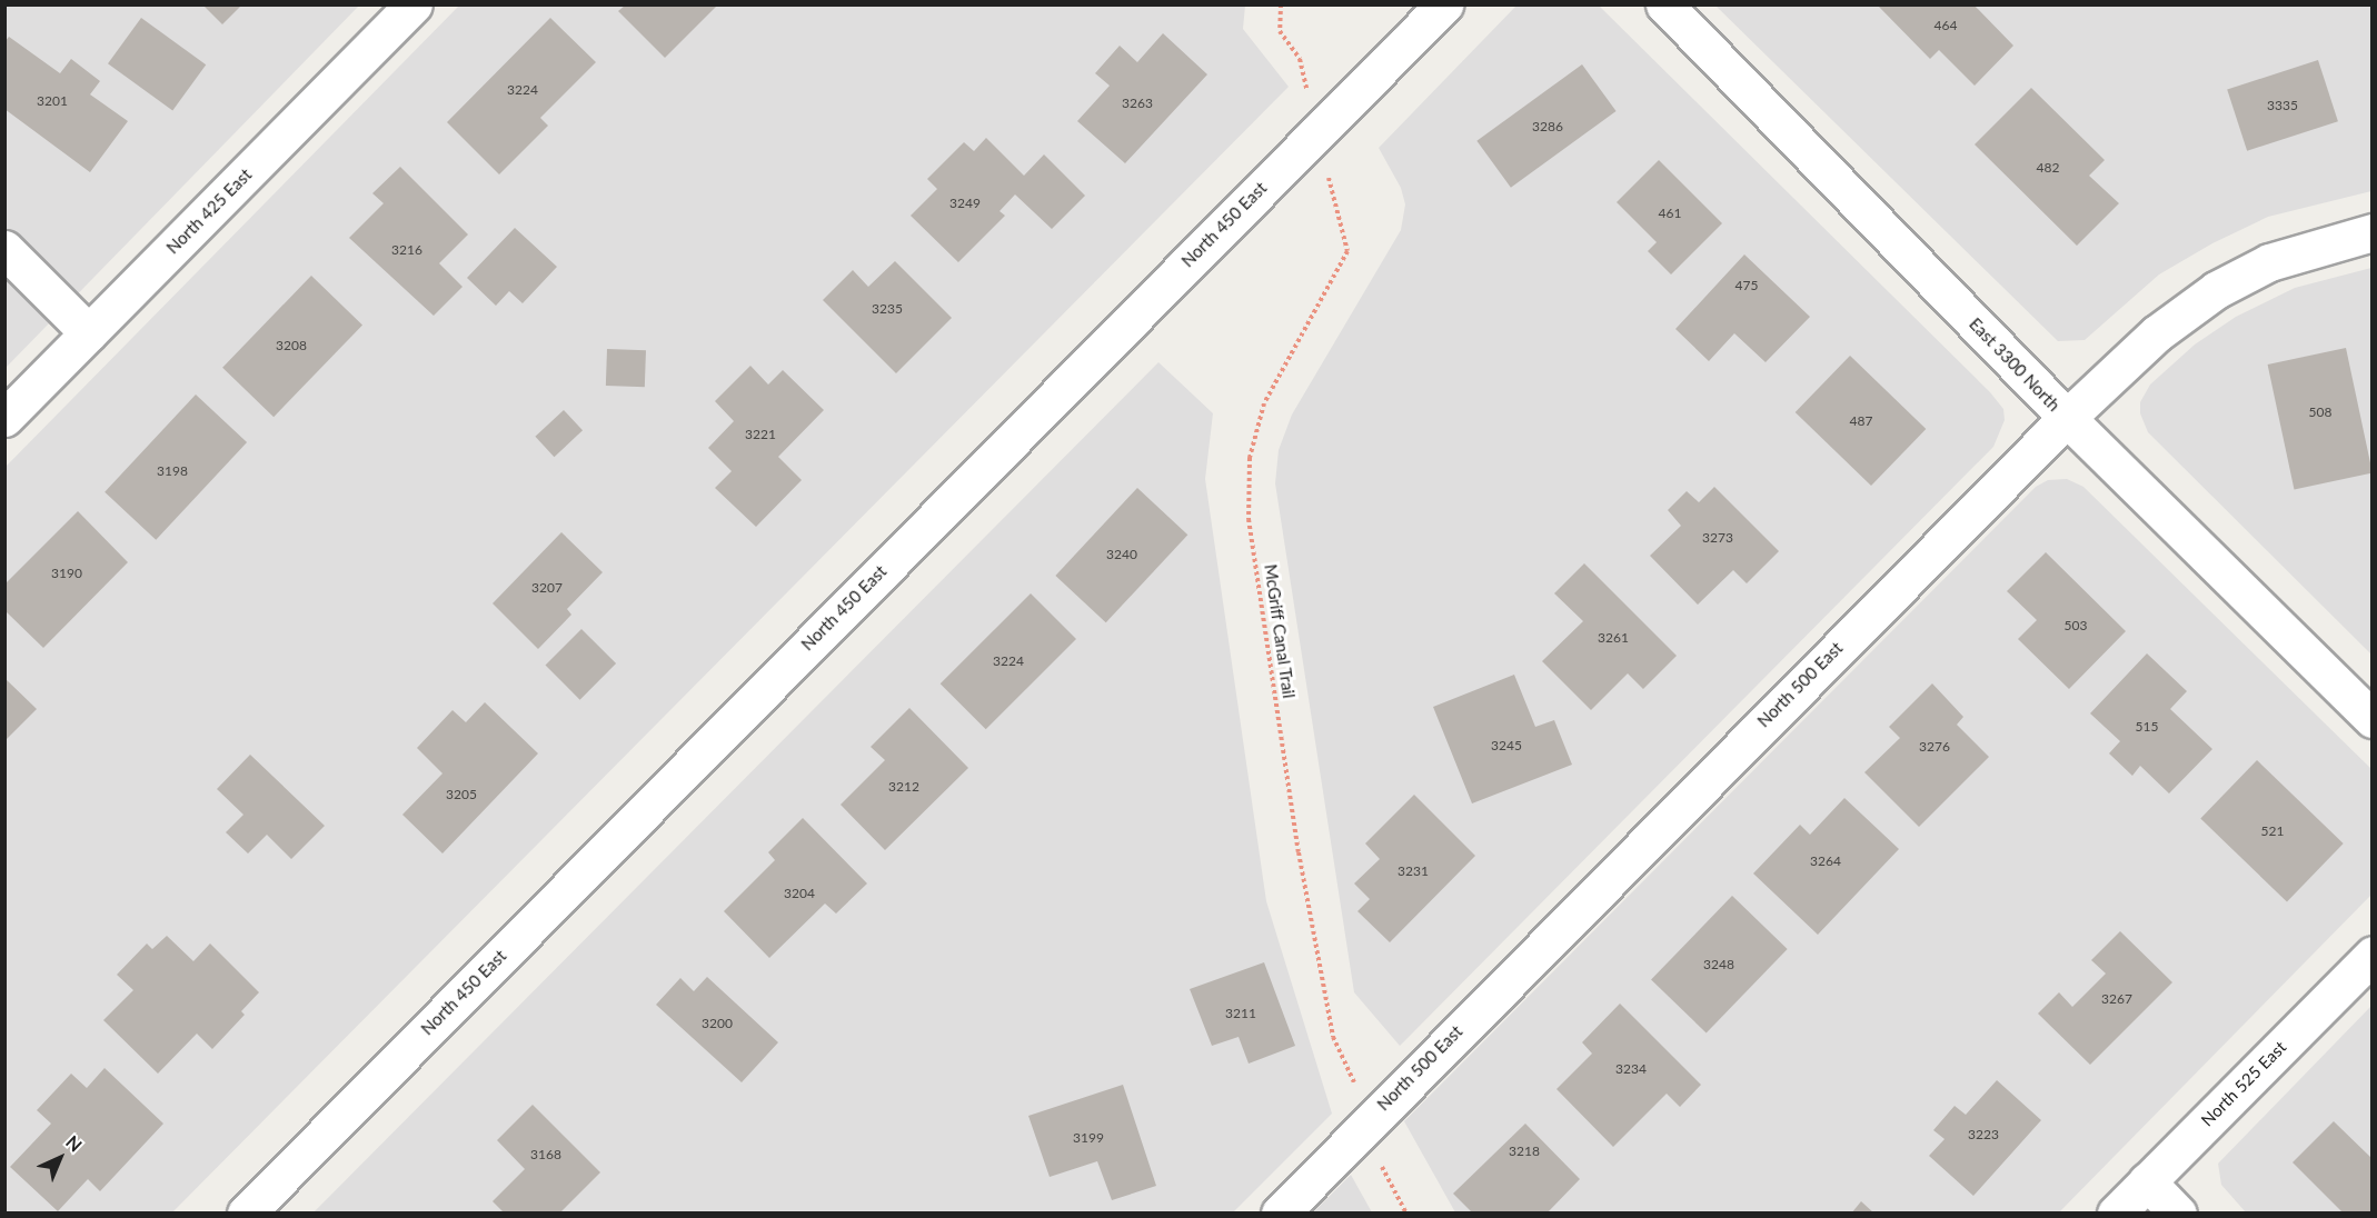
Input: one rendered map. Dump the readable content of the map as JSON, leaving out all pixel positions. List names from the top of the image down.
{
  "streets": {
    "street": [
      "North 425 East",
      "North 450 East",
      "East 3300 North",
      "North 500 East",
      "North 525 East"
    ],
    "path": ["McGriff Canal Trail"]
  },
  "crossings": [
    ["East 3300 North", "North 500 East"]
  ],
  "house_numbers": [
    "464",
    "3224",
    "3201",
    "3263",
    "3335",
    "3286",
    "482",
    "3249",
    "461",
    "3216",
    "475",
    "3235",
    "3208",
    "508",
    "487",
    "3221",
    "3198",
    "3273",
    "3240",
    "3190",
    "3207",
    "503",
    "3261",
    "3224",
    "515",
    "3245",
    "3276",
    "3212",
    "3205",
    "521",
    "3264",
    "3231",
    "3204",
    "3248",
    "3267",
    "3211",
    "3200",
    "3234",
    "3223",
    "3199",
    "3218",
    "3168"
  ],
  "north": "top right"
}
